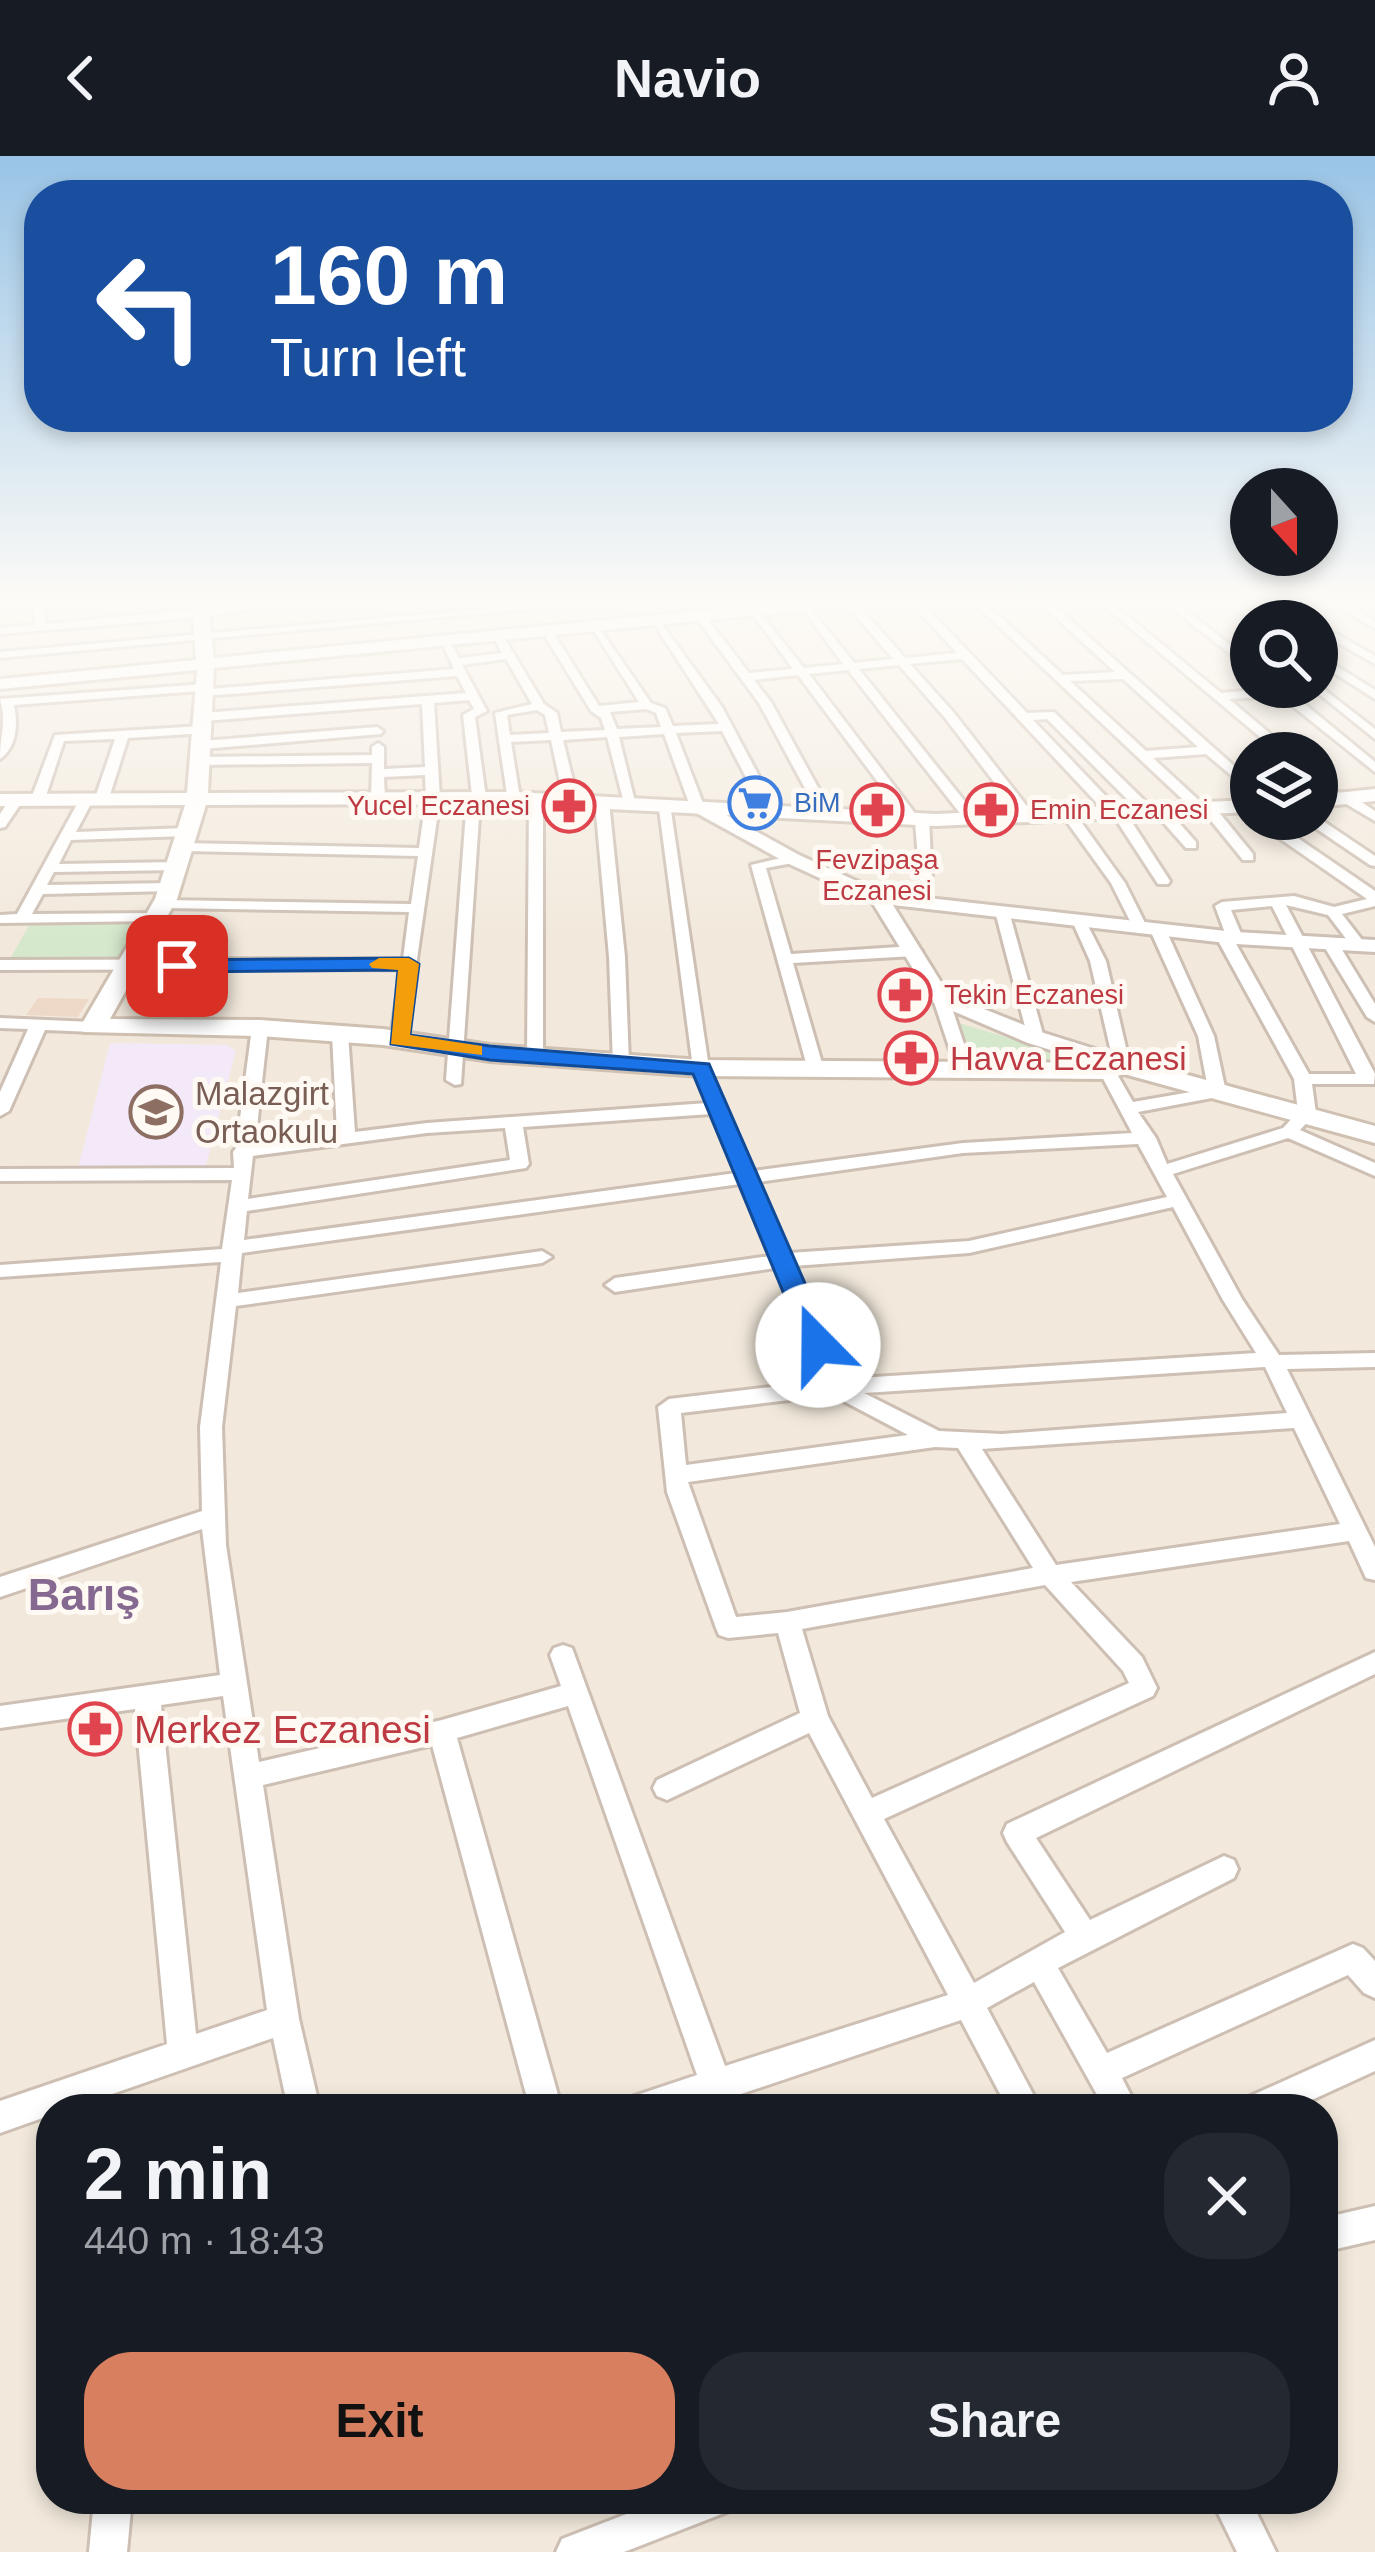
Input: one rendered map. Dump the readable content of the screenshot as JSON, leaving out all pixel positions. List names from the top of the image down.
{
  "districts": ["Barış"],
  "places": {
    "supermarket": ["BiM"],
    "pharmacy": [
      "Yucel Eczanesi",
      "Fevzipaşa Eczanesi",
      "Emin Eczanesi",
      "Tekin Eczanesi",
      "Havva Eczanesi",
      "Merkez Eczanesi"
    ],
    "school or university": ["Malazgirt Ortaokulu"]
  },
  "north": "bottom",
  "page": {
    "header": "Navio",
    "turn": ["160 m", "Turn left"],
    "heading": ["2 min", "440 m · 18:43"],
    "buttons": ["Exit", "Share"]
  }
}
